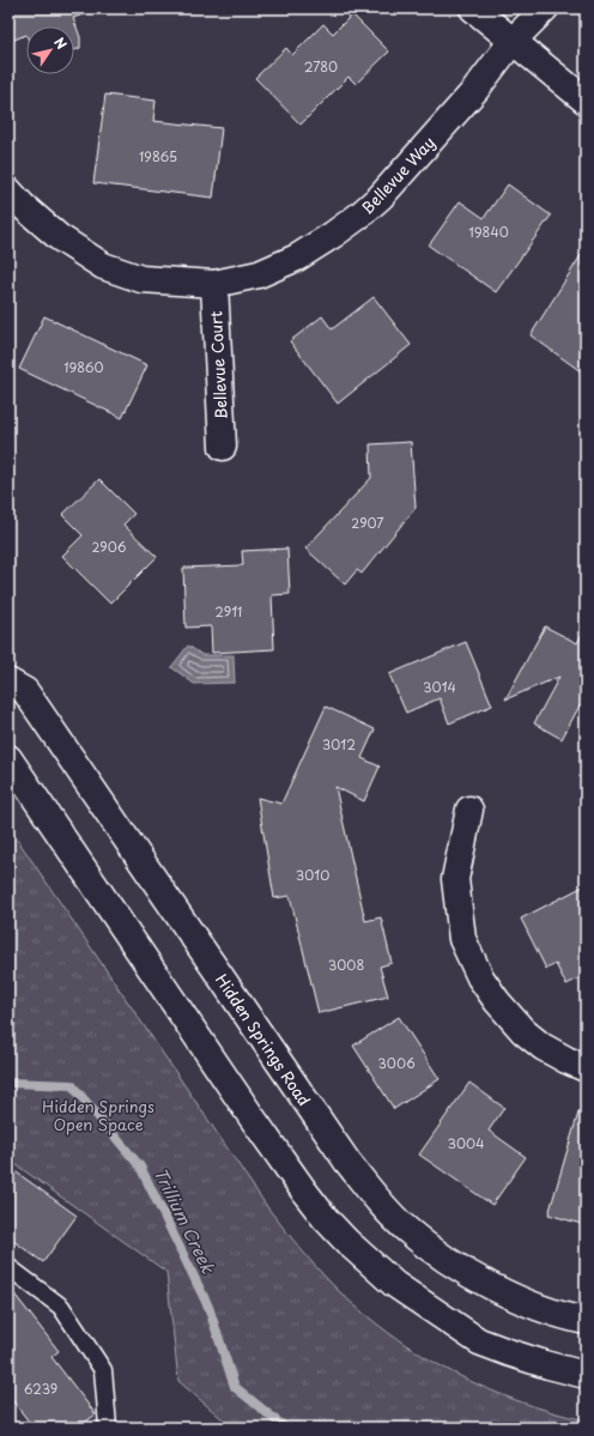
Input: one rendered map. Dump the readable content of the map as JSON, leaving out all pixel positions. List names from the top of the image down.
{
  "streets": {
    "main road": ["Bellevue Way", "Bellevue Court", "Hidden Springs Road"]
  },
  "crossings": [
    ["Bellevue Way", "Bellevue Court"]
  ],
  "water": ["Trillium Creek"],
  "parks": ["Hidden Springs Open Space"],
  "house_numbers": [
    "2780",
    "19865",
    "19840",
    "19860",
    "2907",
    "2906",
    "2911",
    "3014",
    "3012",
    "3010",
    "3008",
    "3006",
    "3004",
    "6239"
  ],
  "north": "top right"
}
